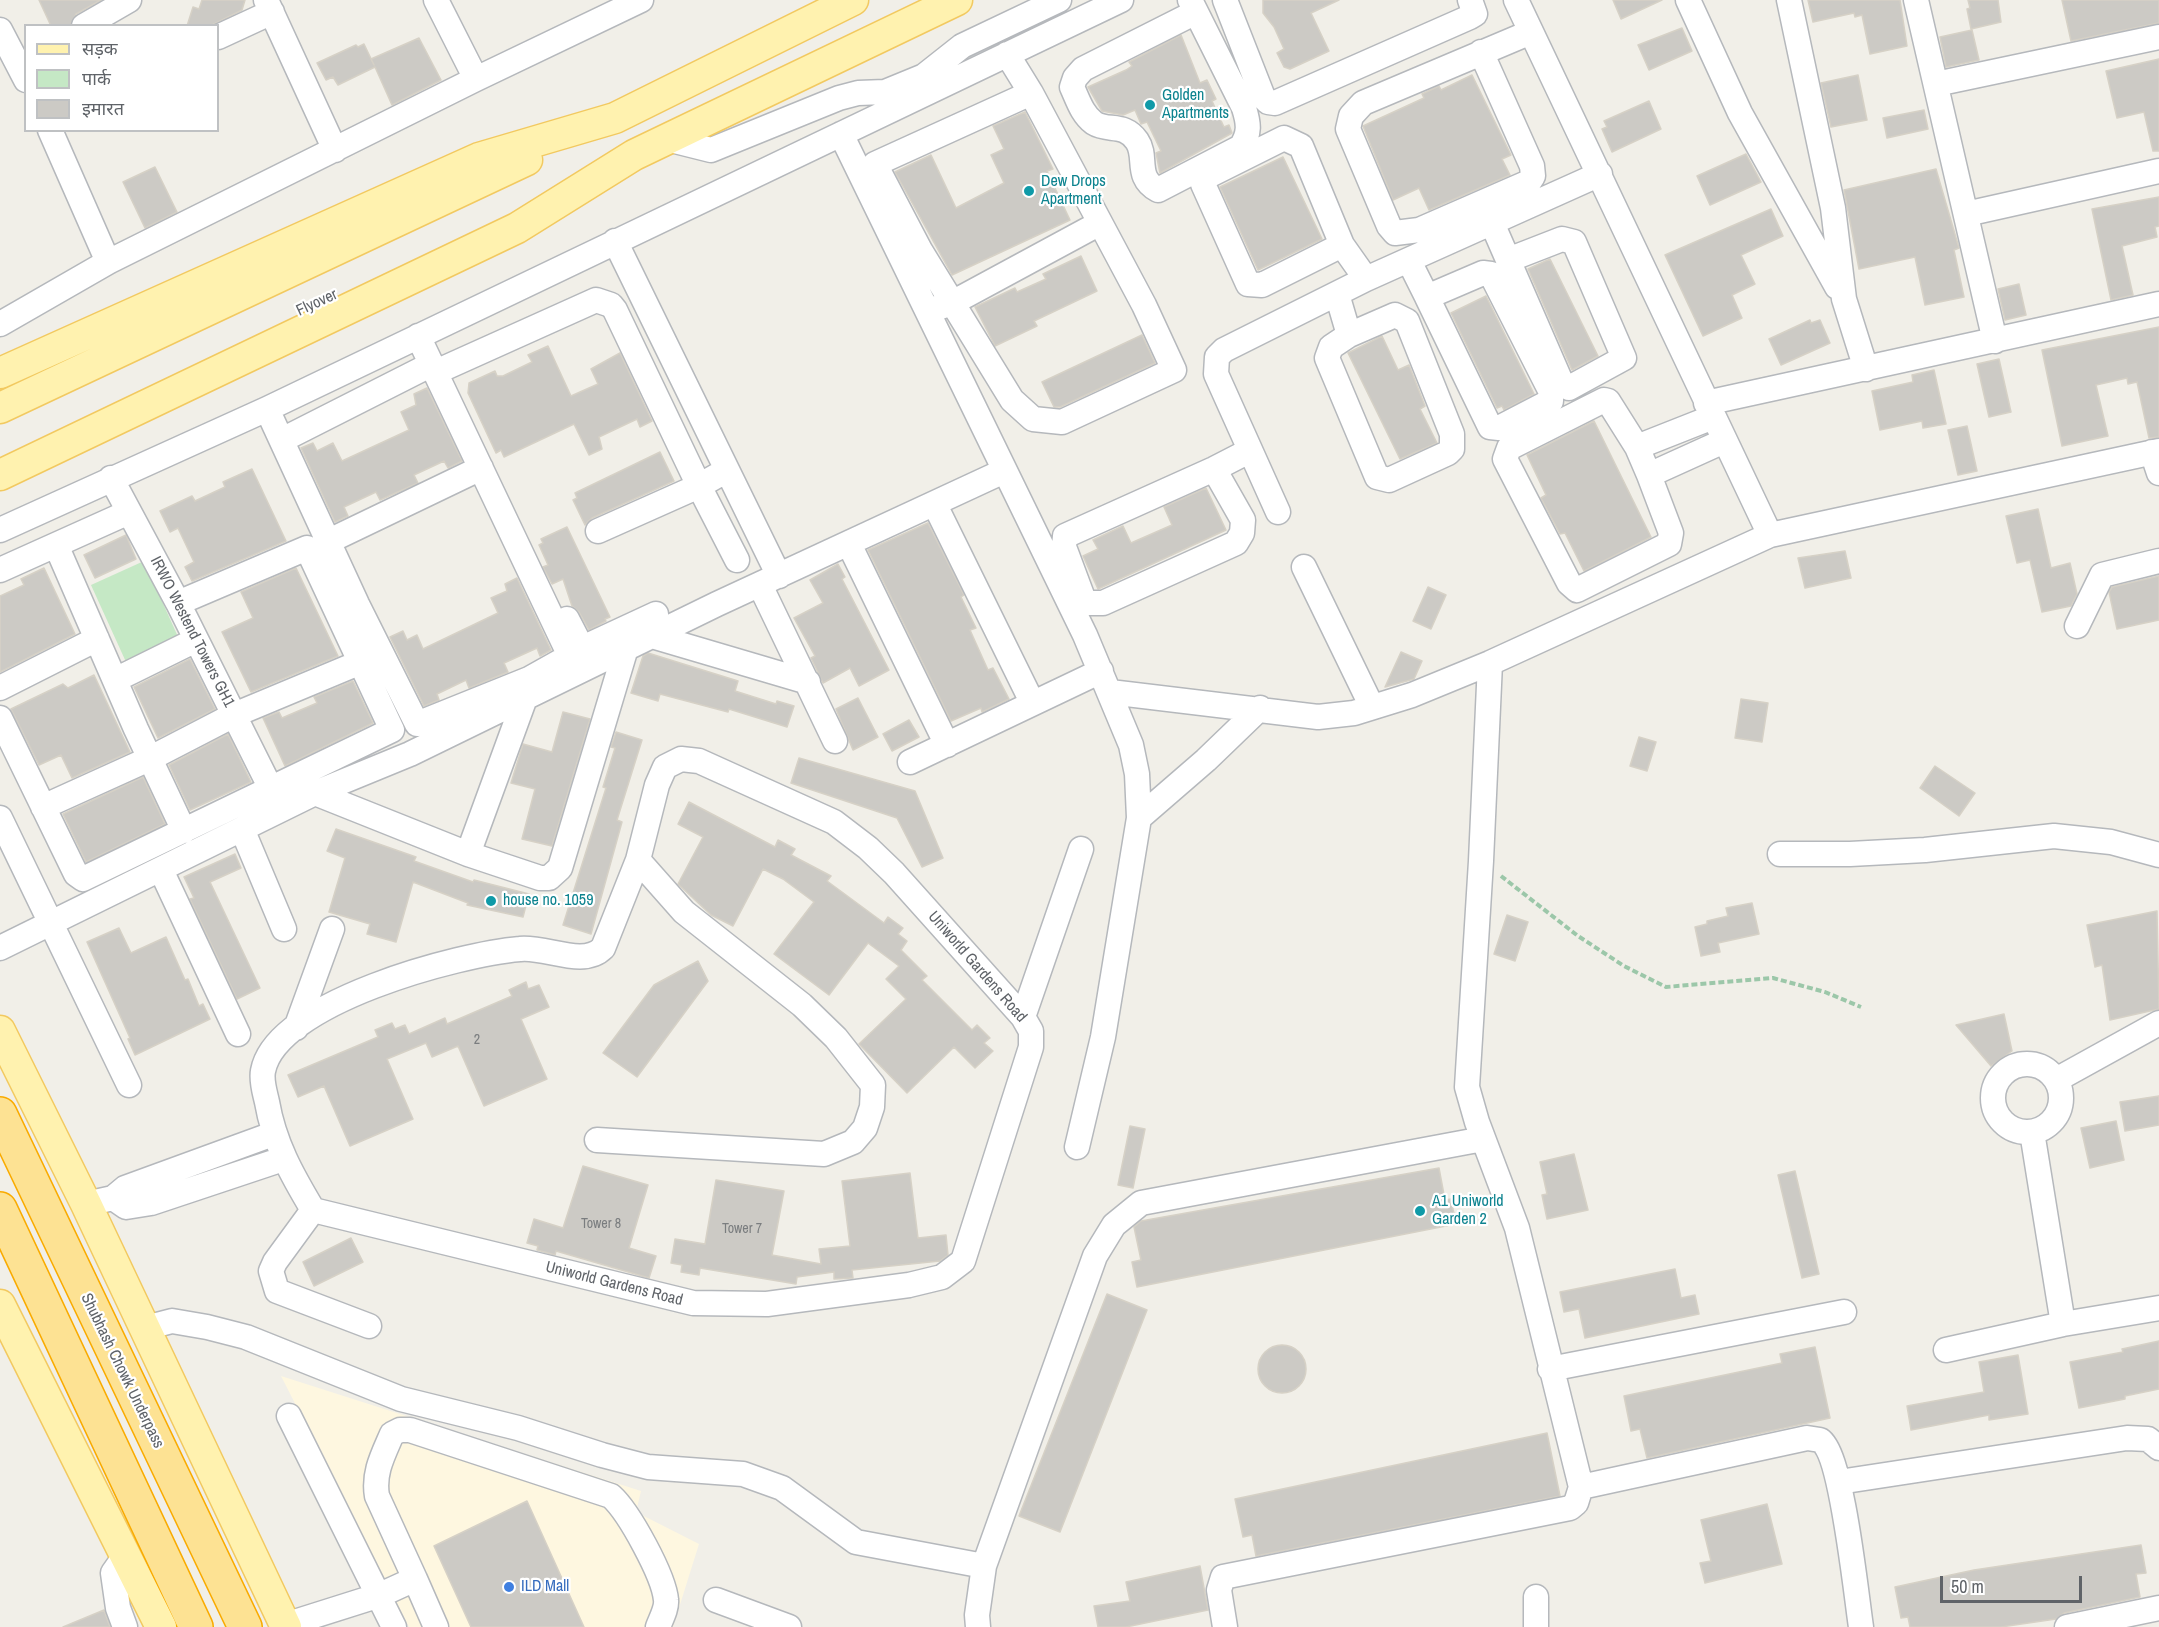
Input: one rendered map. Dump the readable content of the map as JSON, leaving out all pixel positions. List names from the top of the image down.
{
  "streets": {
    "highway": ["Shubhash Chowk Underpass"],
    "main road": ["Flyover"],
    "street": ["IRWO Westend Towers GH1", "Uniworld Gardens Road"]
  },
  "places": [
    "Golden Apartments",
    "Dew Drops Apartment",
    "house no. 1059",
    "A1 Uniworld Garden 2",
    "ILD Mall"
  ],
  "house_numbers": ["2", "Tower 8", "Tower 7"],
  "legend": ["सड़क", "पार्क", "इमारत"],
  "scale_bar": "50 m"
}
